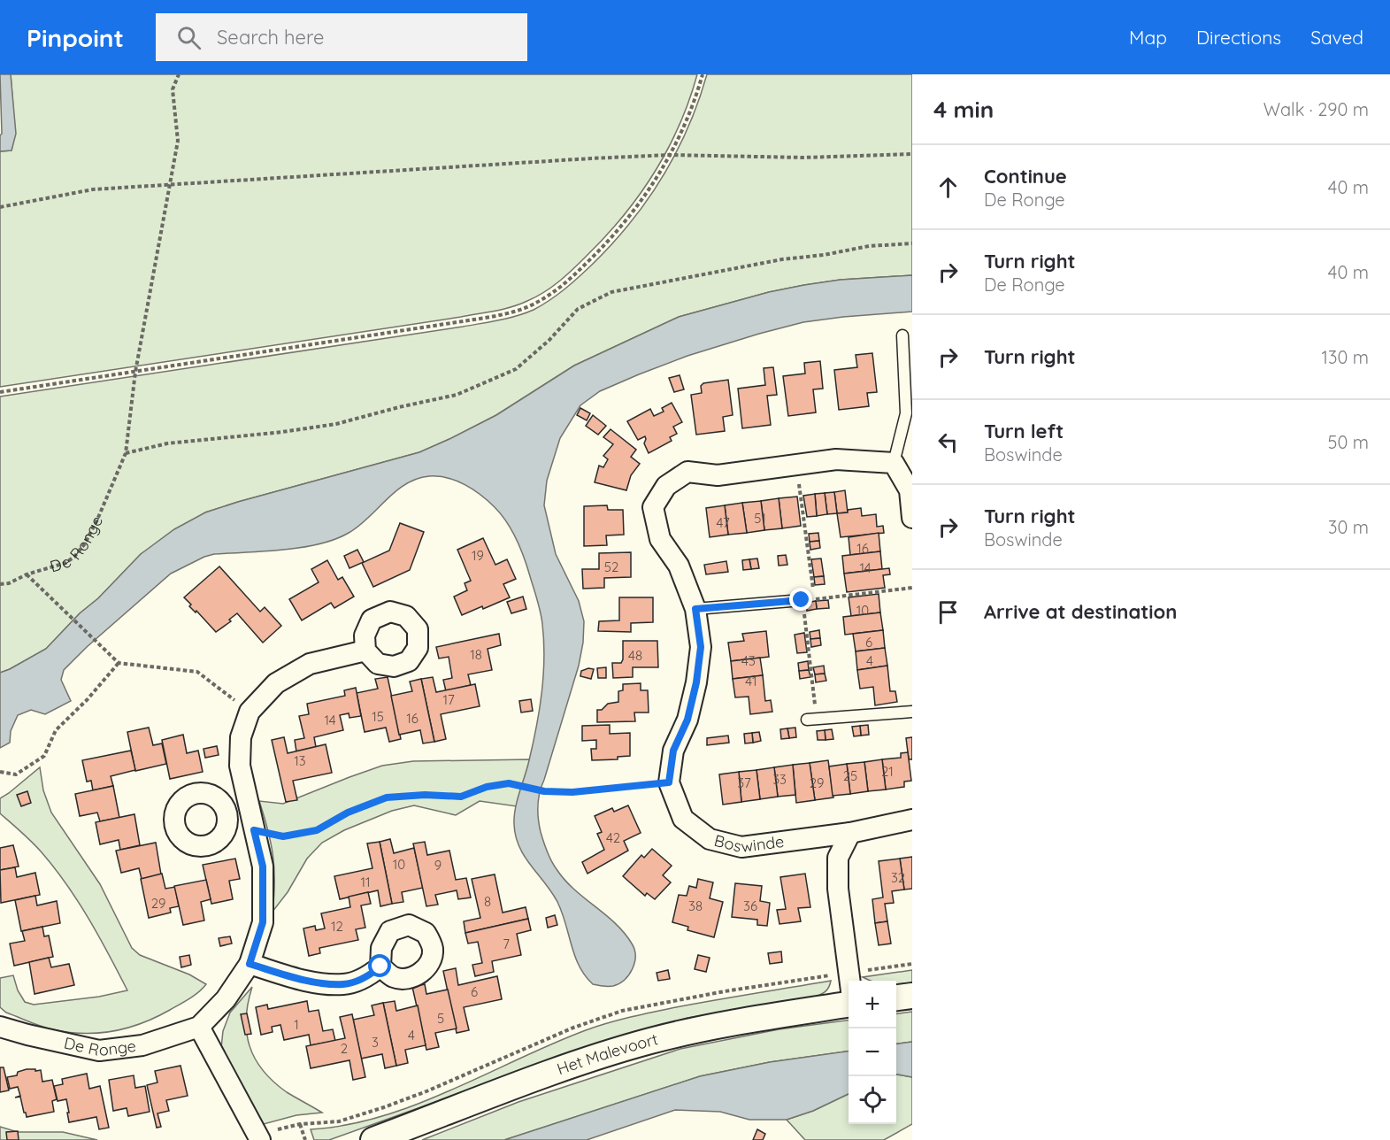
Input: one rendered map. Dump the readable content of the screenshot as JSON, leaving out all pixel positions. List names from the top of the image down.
{
  "streets": {
    "street": ["De Ronge", "Boswinde", "Het Malevoort"]
  },
  "house_numbers": [
    "51",
    "47",
    "16",
    "19",
    "52",
    "14",
    "10",
    "6",
    "18",
    "48",
    "43",
    "4",
    "41",
    "17",
    "15",
    "16",
    "14",
    "13",
    "21",
    "25",
    "33",
    "37",
    "29",
    "42",
    "10",
    "9",
    "32",
    "11",
    "8",
    "29",
    "38",
    "36",
    "12",
    "7",
    "6",
    "5",
    "1",
    "4",
    "3",
    "2"
  ],
  "page": {
    "header": "Pinpoint",
    "search": "Search here",
    "nav": ["Map", "Directions", "Saved"],
    "heading": ["4 min", "Walk · 290 m"],
    "list": [
      ["Continue", "De Ronge", "40 m"],
      ["Turn right", "De Ronge", "40 m"],
      ["Turn right", "130 m"],
      ["Turn left", "Boswinde", "50 m"],
      ["Turn right", "Boswinde", "30 m"],
      "Arrive at destination"
    ],
    "map_buttons": ["+", "−"]
  }
}
